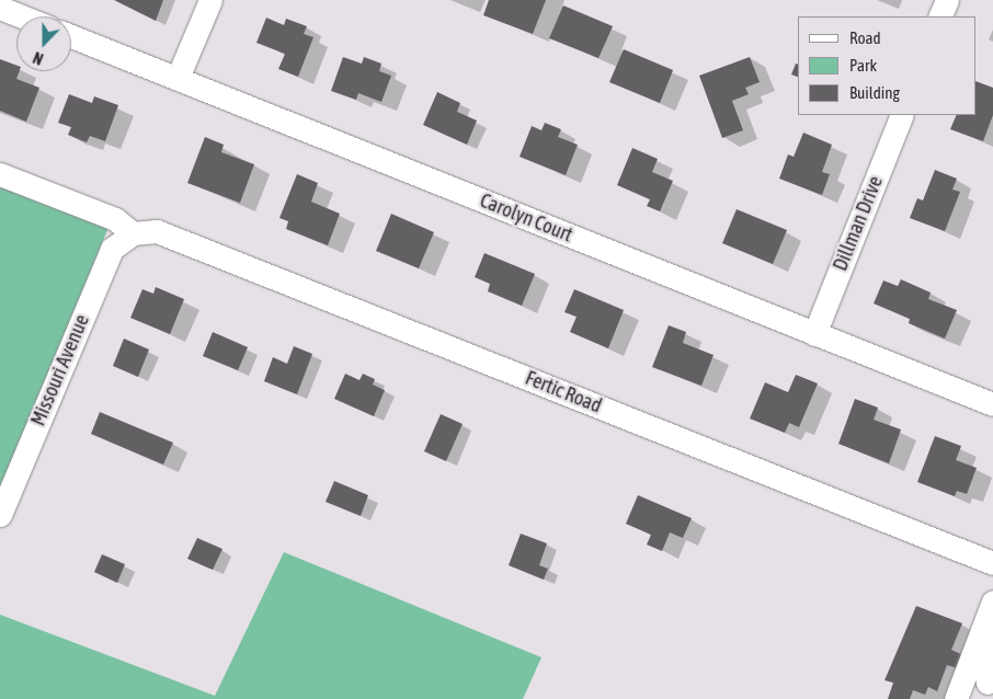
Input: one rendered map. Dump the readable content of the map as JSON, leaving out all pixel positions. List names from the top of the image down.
{
  "streets": {
    "street": [
      "Carolyn Court",
      "Dillman Drive",
      "Missouri Avenue",
      "Fertic Road"
    ]
  },
  "crossings": [
    ["Carolyn Court", "Dillman Drive"],
    ["Missouri Avenue", "Fertic Road"]
  ],
  "legend": ["Road", "Park", "Building"],
  "north": "bottom"
}
